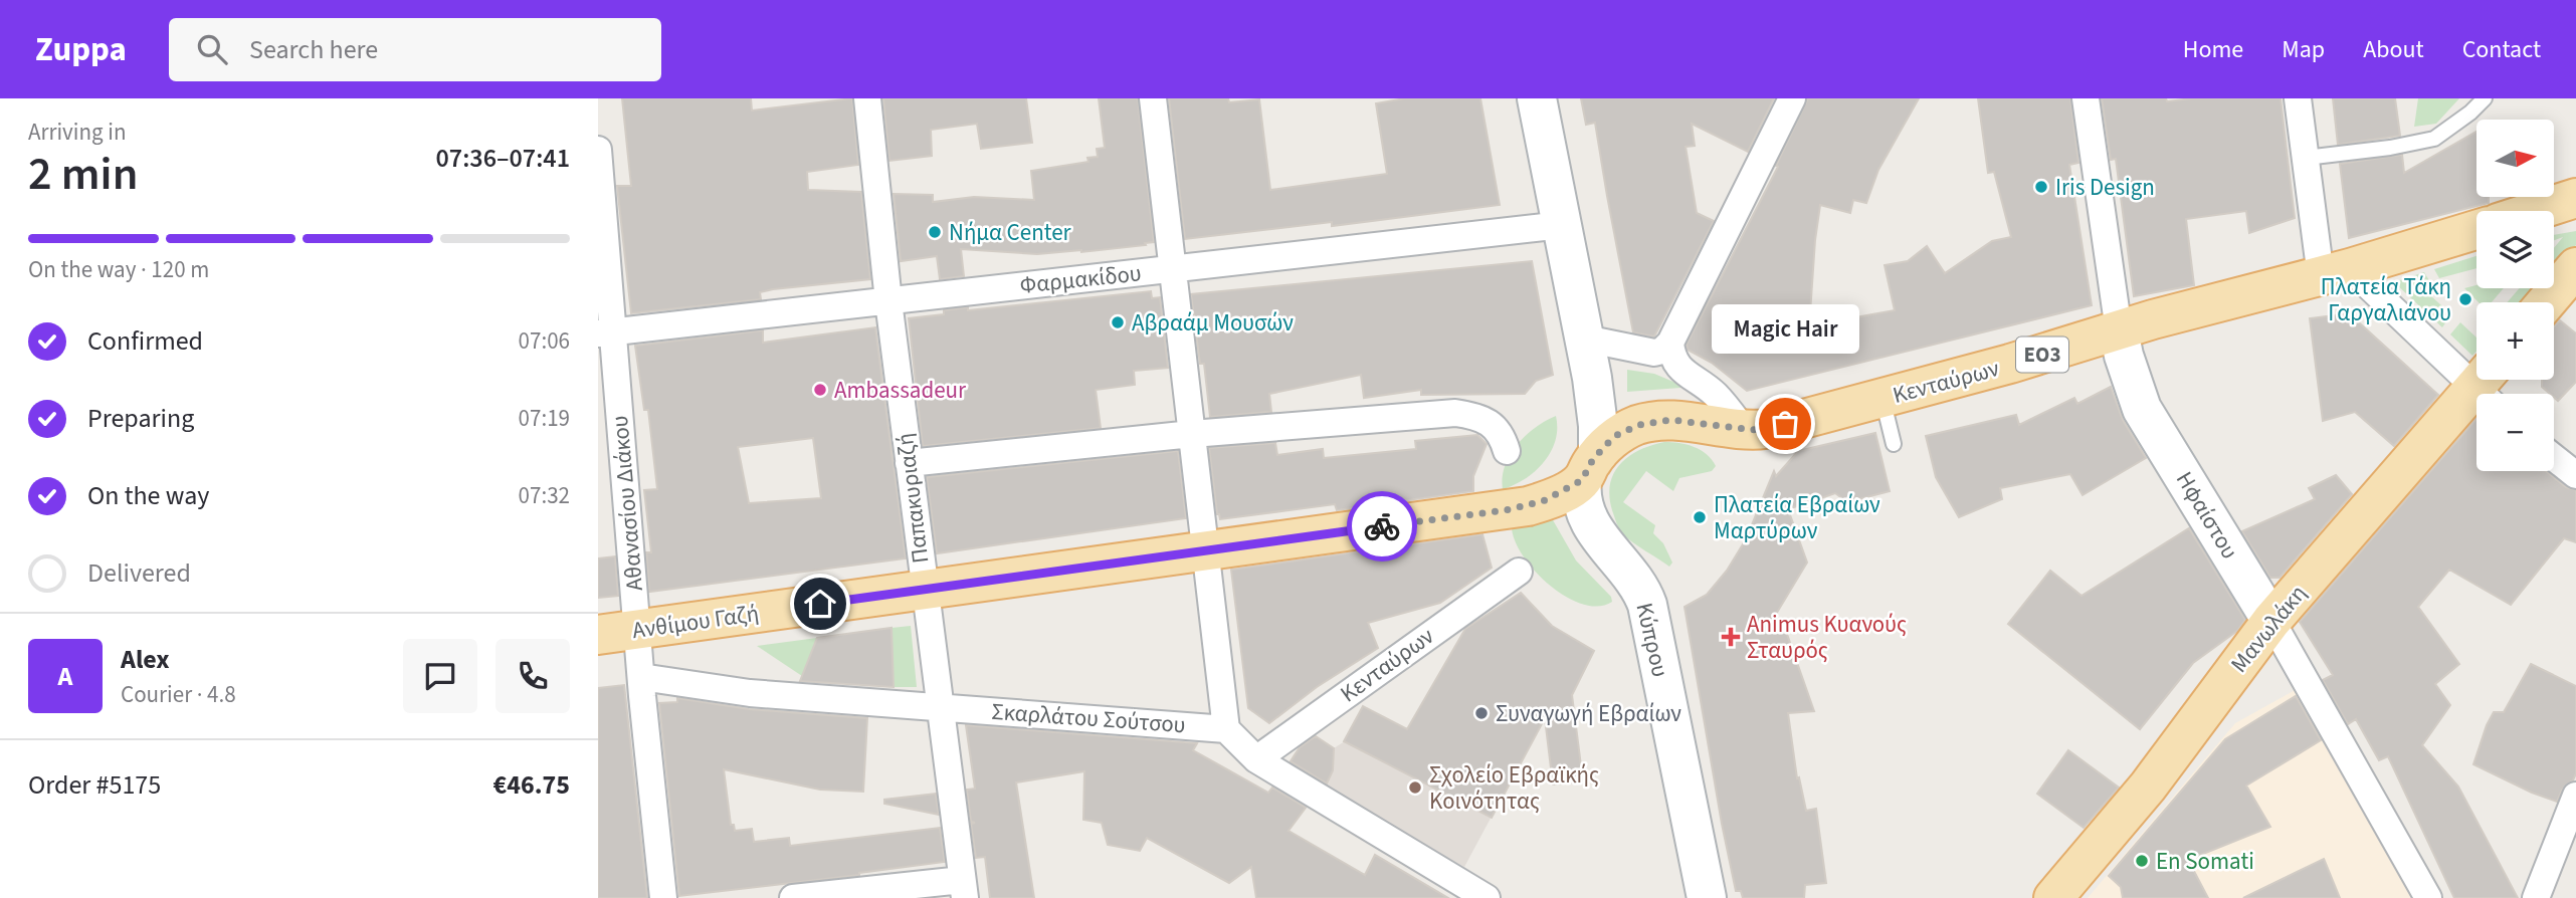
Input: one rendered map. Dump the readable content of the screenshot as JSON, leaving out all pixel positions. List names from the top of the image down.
{
  "streets": {
    "main road": [
      "ΕΟ3",
      "Κενταύρων",
      "Ανθίμου Γαζή",
      "Μανωλάκη"
    ],
    "street": [
      "Φαρμακίδου",
      "Παπακυριαζή",
      "Αθανασίου Διάκου",
      "Ηφαίστου",
      "Κύπρου",
      "Σκαρλάτου Σούτσου"
    ]
  },
  "crossings": [
    ["Φαρμακίδου", "Παπακυριαζή"],
    ["Φαρμακίδου", "Αθανασίου Διάκου"],
    ["Φαρμακίδου", "Κύπρου"],
    ["Κενταύρων", "Ηφαίστου"],
    ["Κενταύρων", "Ανθίμου Γαζή"],
    ["Κενταύρων", "Κύπρου"],
    ["Παπακυριαζή", "Ανθίμου Γαζή"],
    ["Παπακυριαζή", "Σκαρλάτου Σούτσου"],
    ["Αθανασίου Διάκου", "Ανθίμου Γαζή"],
    ["Αθανασίου Διάκου", "Σκαρλάτου Σούτσου"],
    ["Ηφαίστου", "Μανωλάκη"],
    ["Ανθίμου Γαζή", "Κύπρου"]
  ],
  "places": {
    "other": [
      "Iris Design",
      "Νήμα Center",
      "Πλατεία Τάκη Γαργαλιάνου",
      "Αβραάμ Μουσών",
      "Ambassadeur",
      "Magic Hair",
      "Πλατεία Εβραίων Μαρτύρων",
      "Συναγωγή Εβραίων",
      "Σχολείο Εβραϊκής Κοινότητας",
      "En Somati"
    ],
    "health": ["Animus Κυανούς Σταυρός"]
  },
  "north": "right",
  "page": {
    "header": "Zuppa",
    "search": "Search here",
    "nav": [
      "Home",
      "Map",
      "About",
      "Contact"
    ],
    "heading": ["2 min", "Arriving in", "07:36–07:41"],
    "panel": [
      "Alex",
      "Courier · 4.8",
      "Order #5175",
      "€46.75"
    ],
    "map_buttons": ["+", "−"],
    "bar": "On the way · 120 m",
    "list": [
      ["Confirmed", "07:06"],
      ["Preparing", "07:19"],
      ["On the way", "07:32"],
      "Delivered"
    ],
    "bubble": "Magic Hair",
    "round": "A"
  }
}
